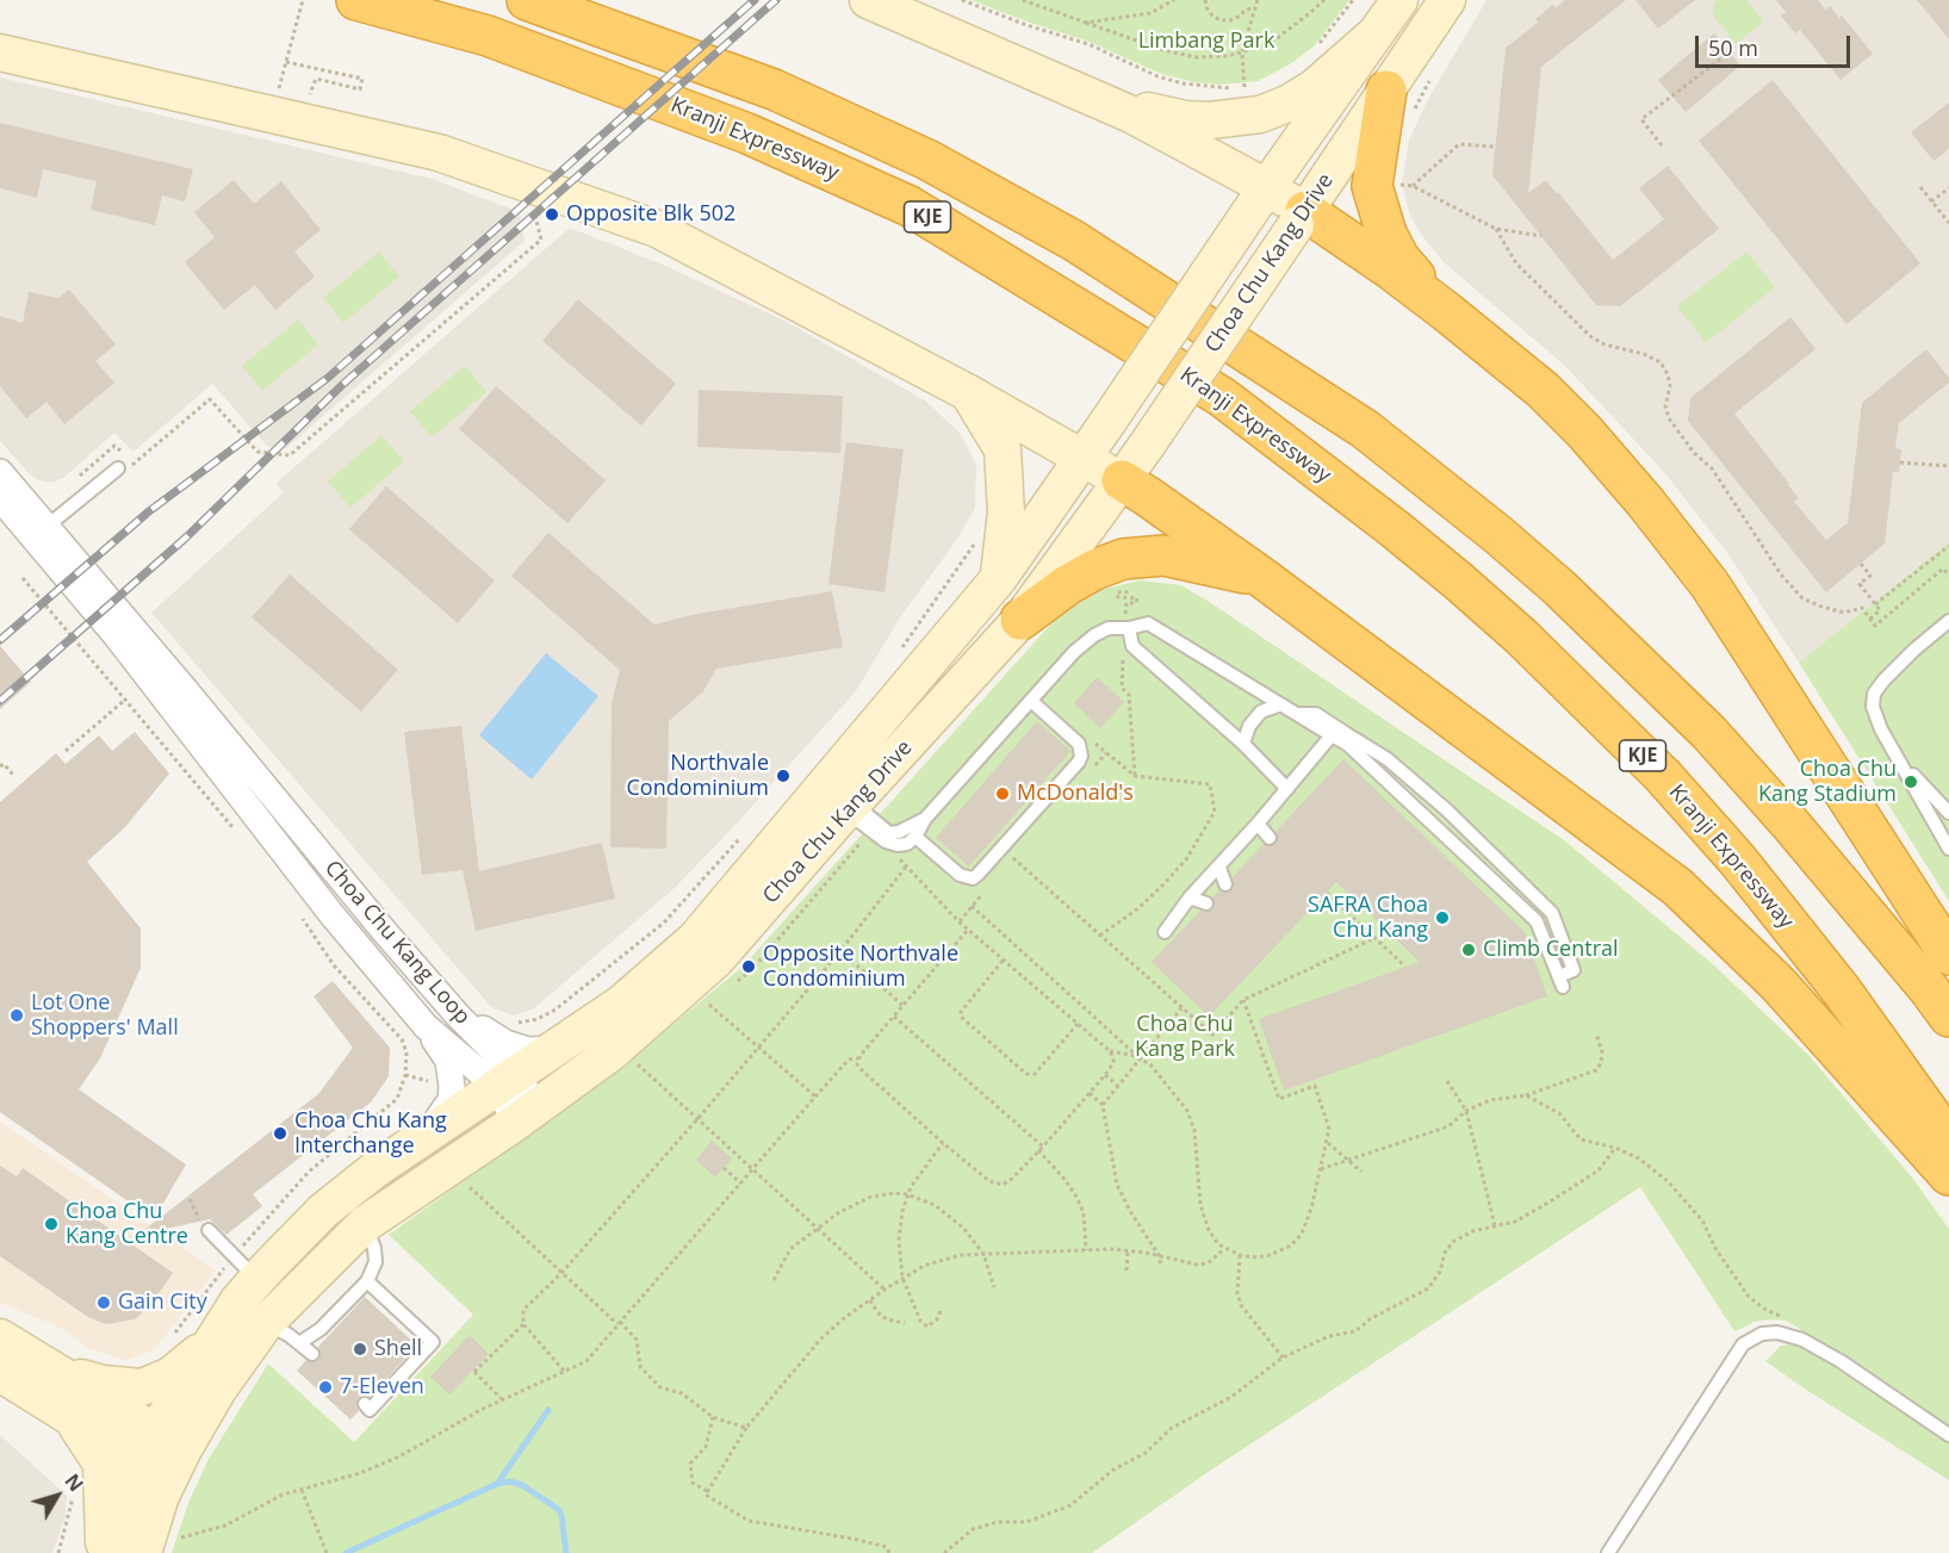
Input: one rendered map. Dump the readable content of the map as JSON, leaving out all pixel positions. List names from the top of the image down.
{
  "streets": {
    "highway": ["Kranji Expressway", "KJE"],
    "main road": ["Choa Chu Kang Drive"],
    "street": ["Choa Chu Kang Loop"]
  },
  "crossings": [
    ["Choa Chu Kang Drive", "Choa Chu Kang Loop"]
  ],
  "parks": ["Limbang Park", "Choa Chu Kang Park"],
  "places": [
    "Opposite Blk 502",
    "Northvale Condominium",
    "Choa Chu Kang Stadium",
    "McDonald's",
    "SAFRA Choa Chu Kang",
    "Climb Central",
    "Opposite Northvale Condominium",
    "Lot One Shoppers' Mall",
    "Choa Chu Kang Interchange",
    "Choa Chu Kang Centre",
    "Gain City",
    "Shell",
    "7-Eleven"
  ],
  "scale_bar": "50 m",
  "north": "top right"
}
